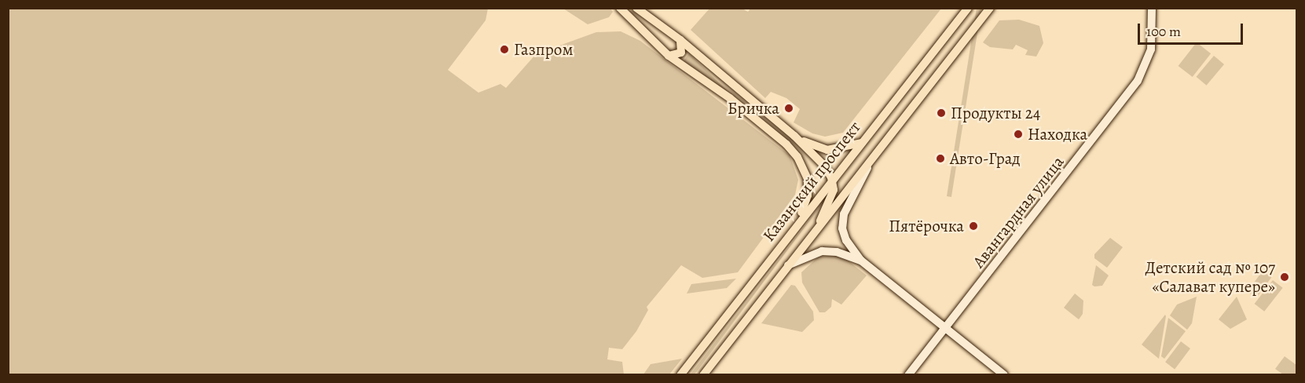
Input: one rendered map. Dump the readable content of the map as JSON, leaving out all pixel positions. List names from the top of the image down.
{
  "streets": {
    "main road": ["Казанский проспект"],
    "street": ["Авангардная улица"]
  },
  "places": [
    "Газпром",
    "Бричка",
    "Продукты 24",
    "Находка",
    "Авто-Град",
    "Пятёрочка",
    "Детский сад № 107 «Салават купере»"
  ],
  "scale_bar": "100 m"
}
